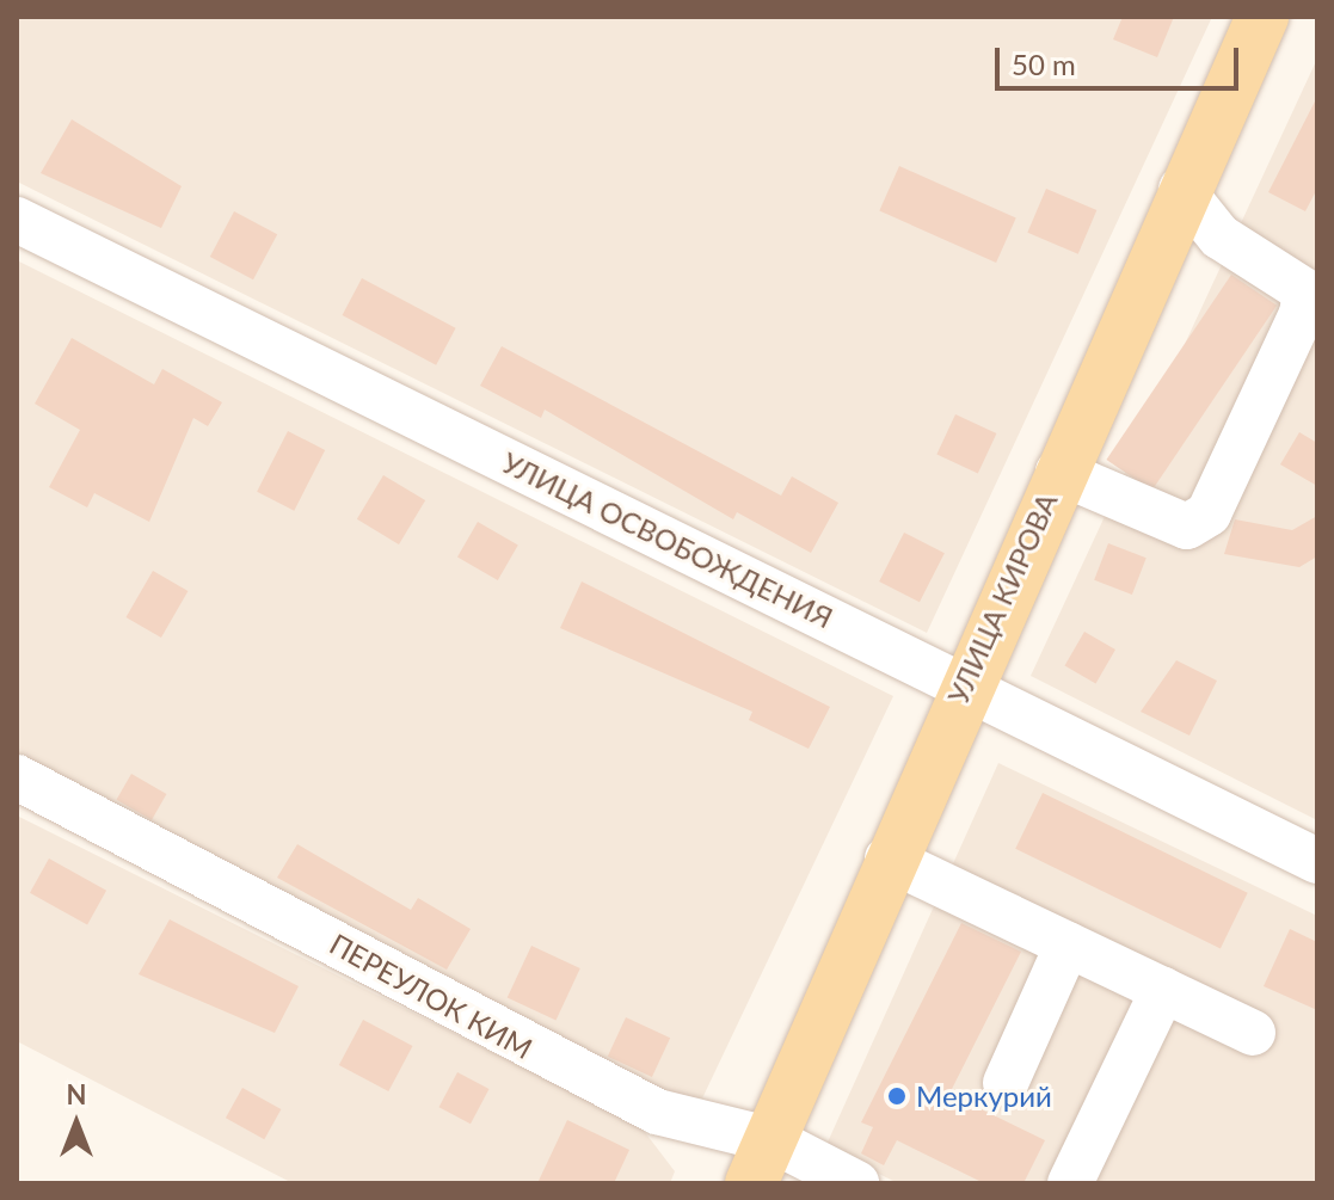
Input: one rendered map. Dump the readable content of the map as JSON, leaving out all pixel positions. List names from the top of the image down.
{
  "streets": {
    "main road": ["УЛИЦА КИРОВА"],
    "street": ["УЛИЦА ОСВОБОЖДЕНИЯ", "ПЕРЕУЛОК КИМ"]
  },
  "crossings": [
    ["УЛИЦА ОСВОБОЖДЕНИЯ", "УЛИЦА КИРОВА"],
    ["УЛИЦА КИРОВА", "ПЕРЕУЛОК КИМ"]
  ],
  "places": ["Меркурий"],
  "scale_bar": "50 m",
  "north": "top"
}
